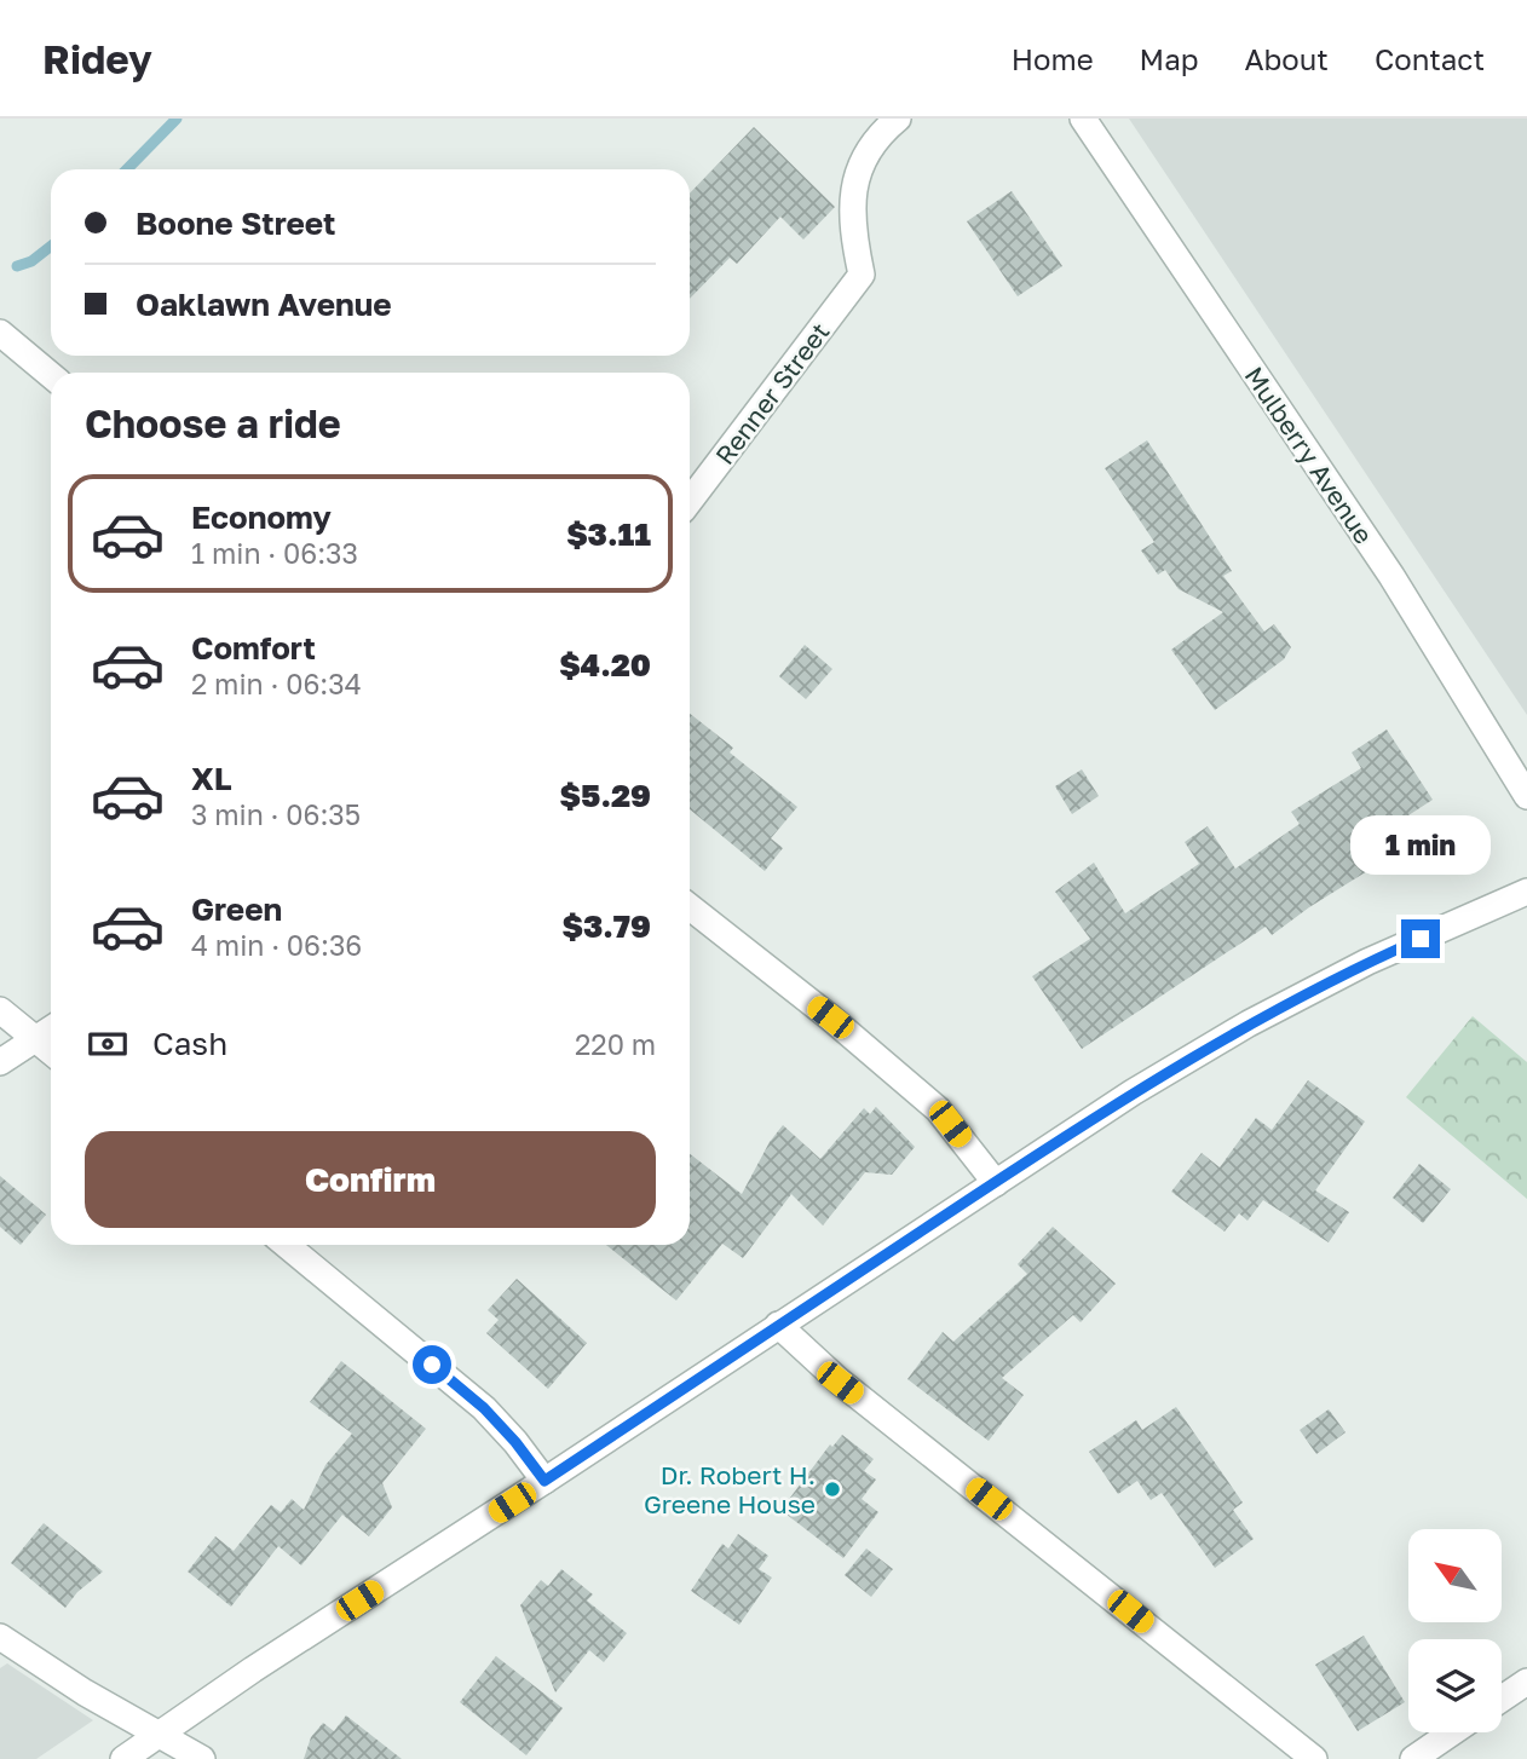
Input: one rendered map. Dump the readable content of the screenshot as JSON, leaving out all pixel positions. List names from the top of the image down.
{
  "streets": {
    "street": ["Renner Street", "Mulberry Avenue"]
  },
  "places": ["Dr. Robert H. Greene House"],
  "north": "top left",
  "page": {
    "header": "Ridey",
    "nav": [
      "Home",
      "Map",
      "About",
      "Contact"
    ],
    "banner": ["Boone Street", "Oaklawn Avenue"],
    "heading": "Choose a ride",
    "list": [
      {
        "name": "Economy",
        "note": "1 min · 06:33",
        "value": "$3.11"
      },
      {
        "name": "Comfort",
        "note": "2 min · 06:34",
        "value": "$4.20"
      },
      {
        "name": "XL",
        "note": "3 min · 06:35",
        "value": "$5.29"
      },
      {
        "name": "Green",
        "note": "4 min · 06:36",
        "value": "$3.79"
      }
    ],
    "bubble": "1 min",
    "pay": ["Cash", "220 m"],
    "buttons": "Confirm"
  }
}
